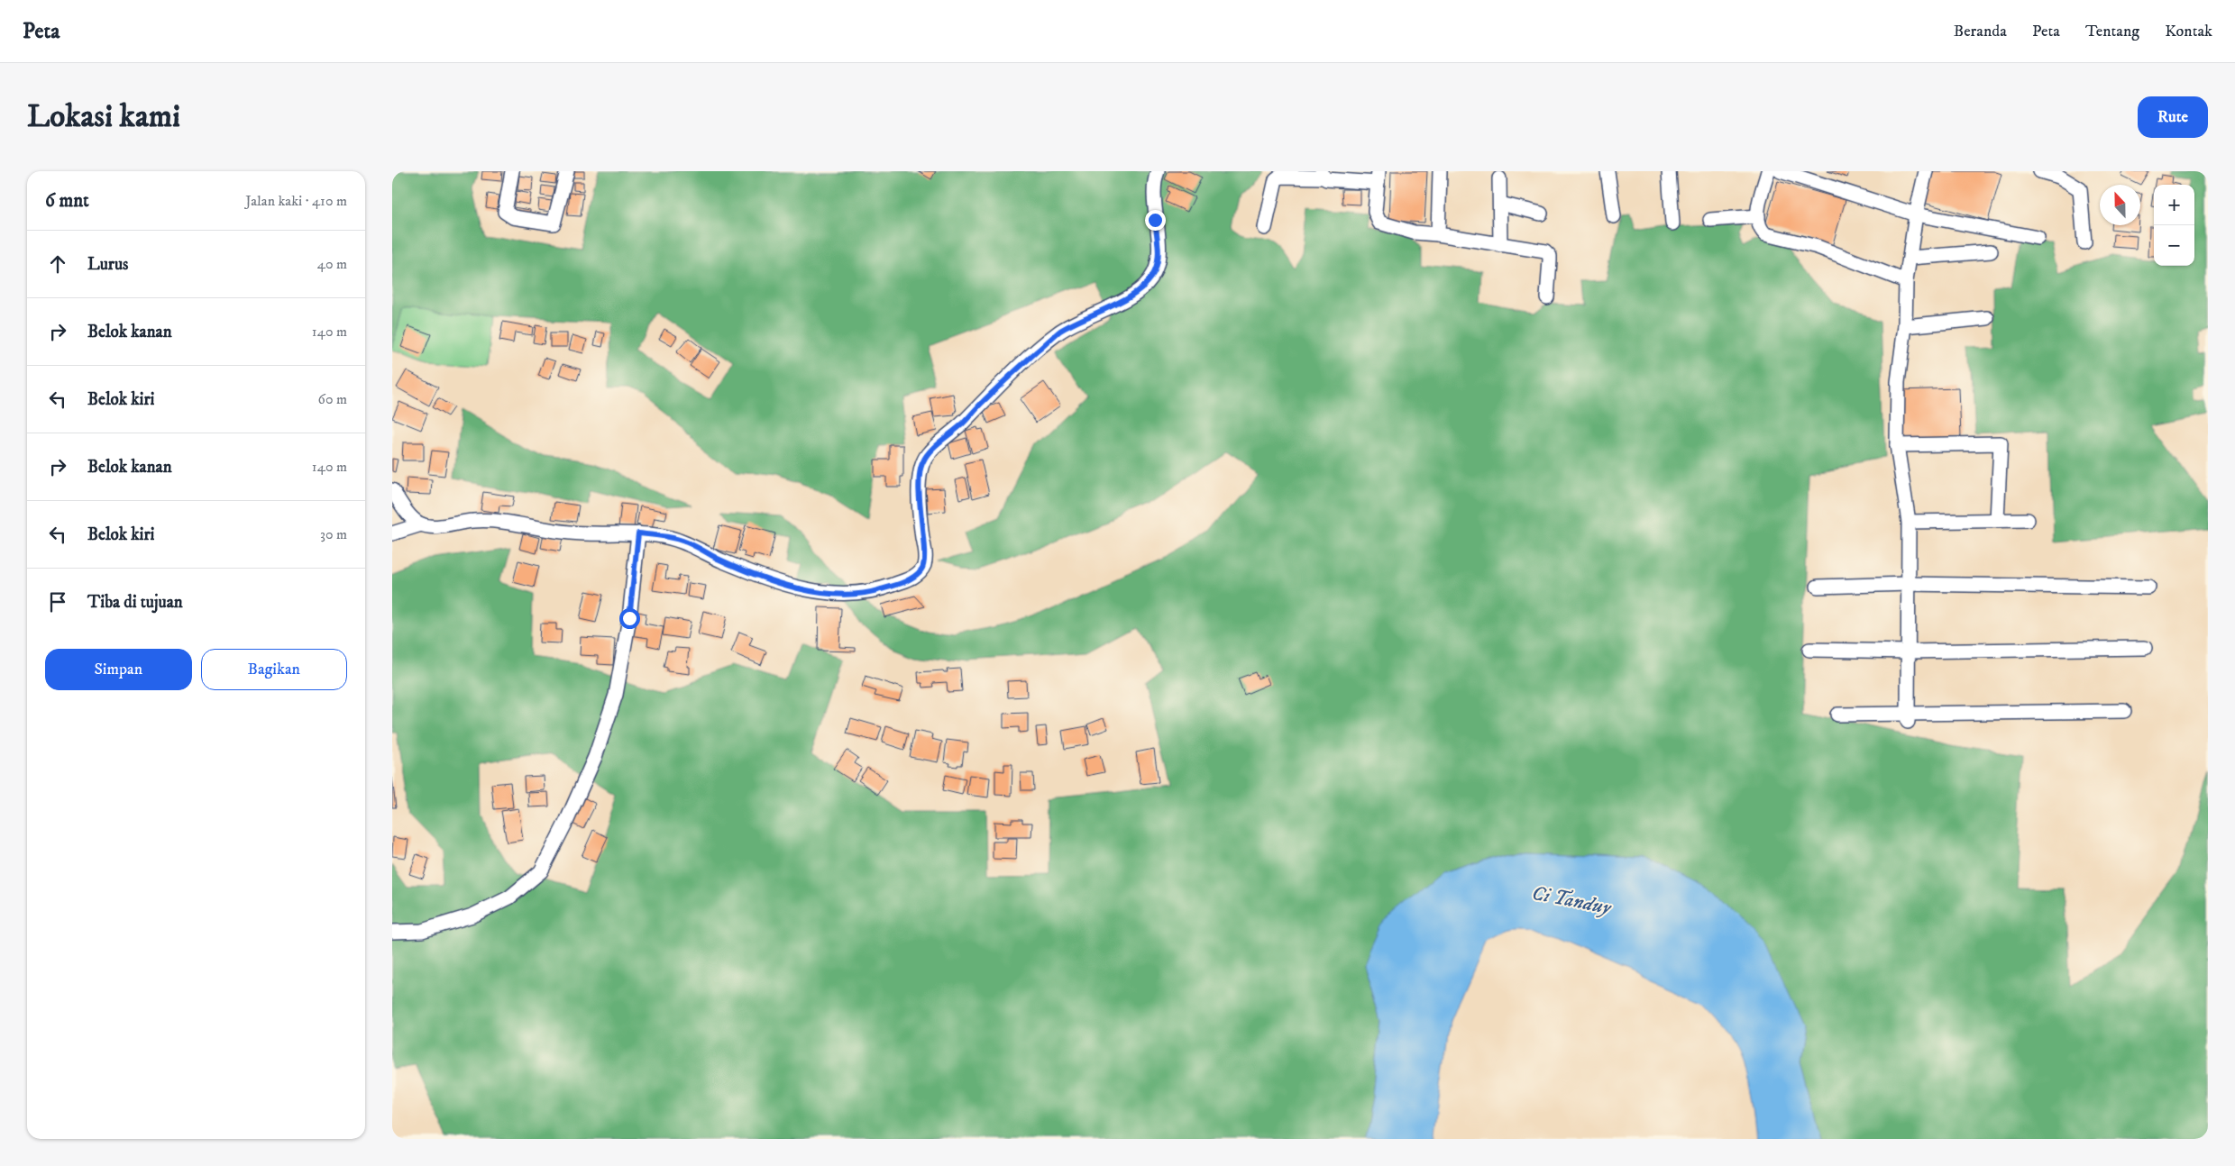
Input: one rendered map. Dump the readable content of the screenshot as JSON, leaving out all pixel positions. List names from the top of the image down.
{
  "water": ["Ci Tanduy"],
  "north": "top",
  "page": {
    "header": "Peta",
    "nav": [
      "Beranda",
      "Peta",
      "Tentang",
      "Kontak"
    ],
    "buttons": [
      "Rute",
      ["Simpan", "Bagikan"]
    ],
    "title": "Lokasi kami",
    "heading": ["6 mnt", "Jalan kaki · 410 m"],
    "map_buttons": ["+", "−"],
    "list": [
      ["Lurus", "40 m"],
      ["Belok kanan", "140 m"],
      ["Belok kiri", "60 m"],
      ["Belok kanan", "140 m"],
      ["Belok kiri", "30 m"],
      "Tiba di tujuan"
    ]
  }
}
